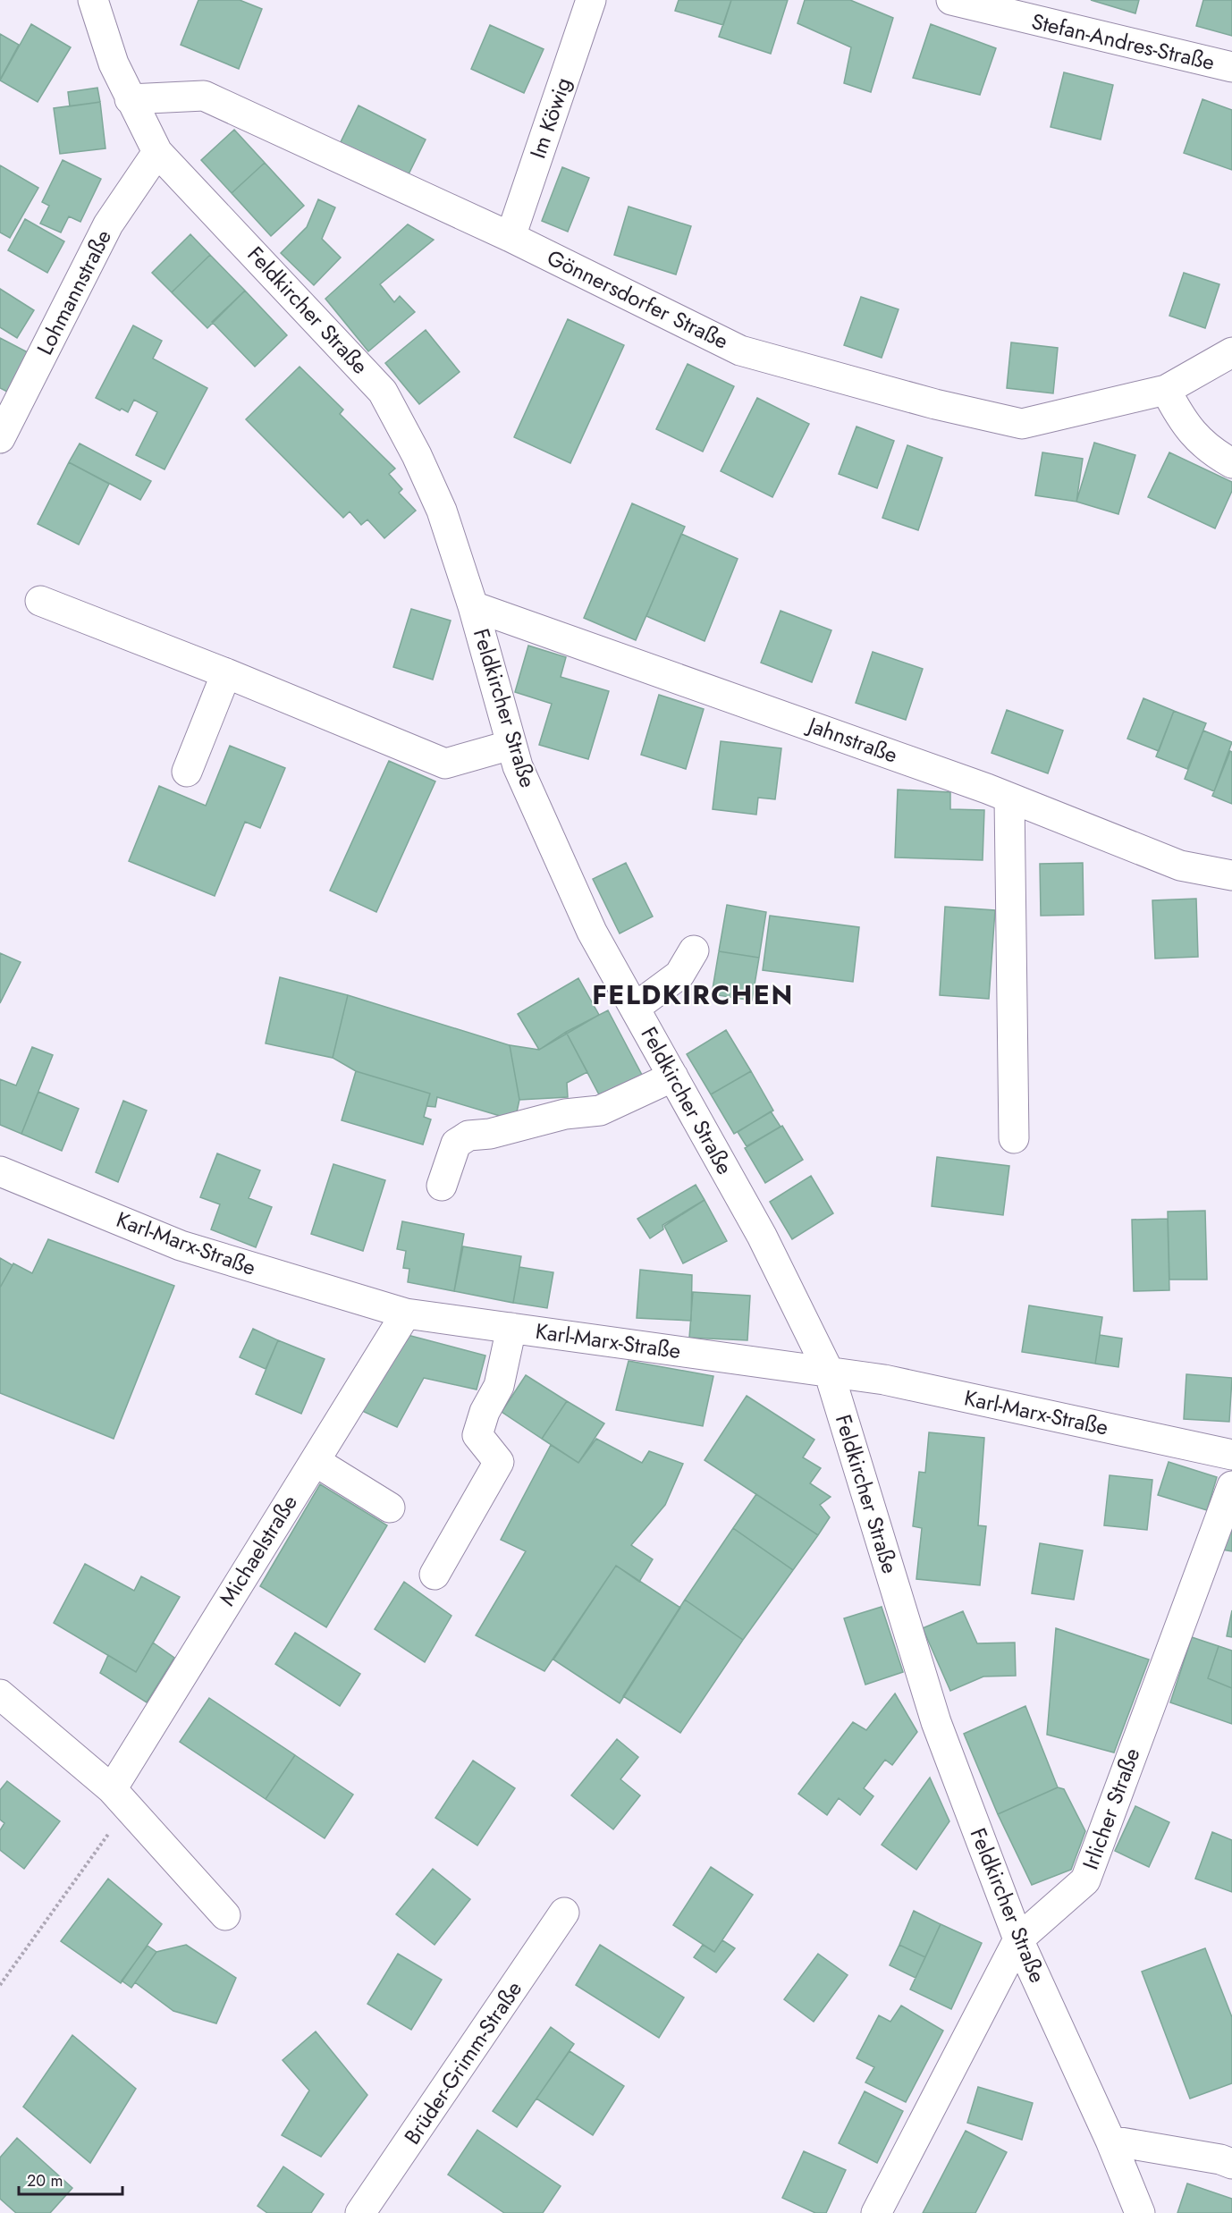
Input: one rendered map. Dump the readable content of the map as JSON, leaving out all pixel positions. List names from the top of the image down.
{
  "streets": {
    "street": [
      "Stefan-Andres-Straße",
      "Im Köwig",
      "Lohmannstraße",
      "Gönnersdorfer Straße",
      "Feldkircher Straße",
      "Jahnstraße",
      "Karl-Marx-Straße",
      "Michaelstraße",
      "Irlicher Straße",
      "Brüder-Grimm-Straße"
    ]
  },
  "crossings": [
    ["Im Köwig", "Gönnersdorfer Straße"],
    ["Lohmannstraße", "Feldkircher Straße"],
    ["Gönnersdorfer Straße", "Feldkircher Straße"],
    ["Feldkircher Straße", "Jahnstraße"],
    ["Feldkircher Straße", "Karl-Marx-Straße"],
    ["Feldkircher Straße", "Irlicher Straße"],
    ["Karl-Marx-Straße", "Michaelstraße"]
  ],
  "districts": ["FELDKIRCHEN"],
  "scale_bar": "20 m"
}
